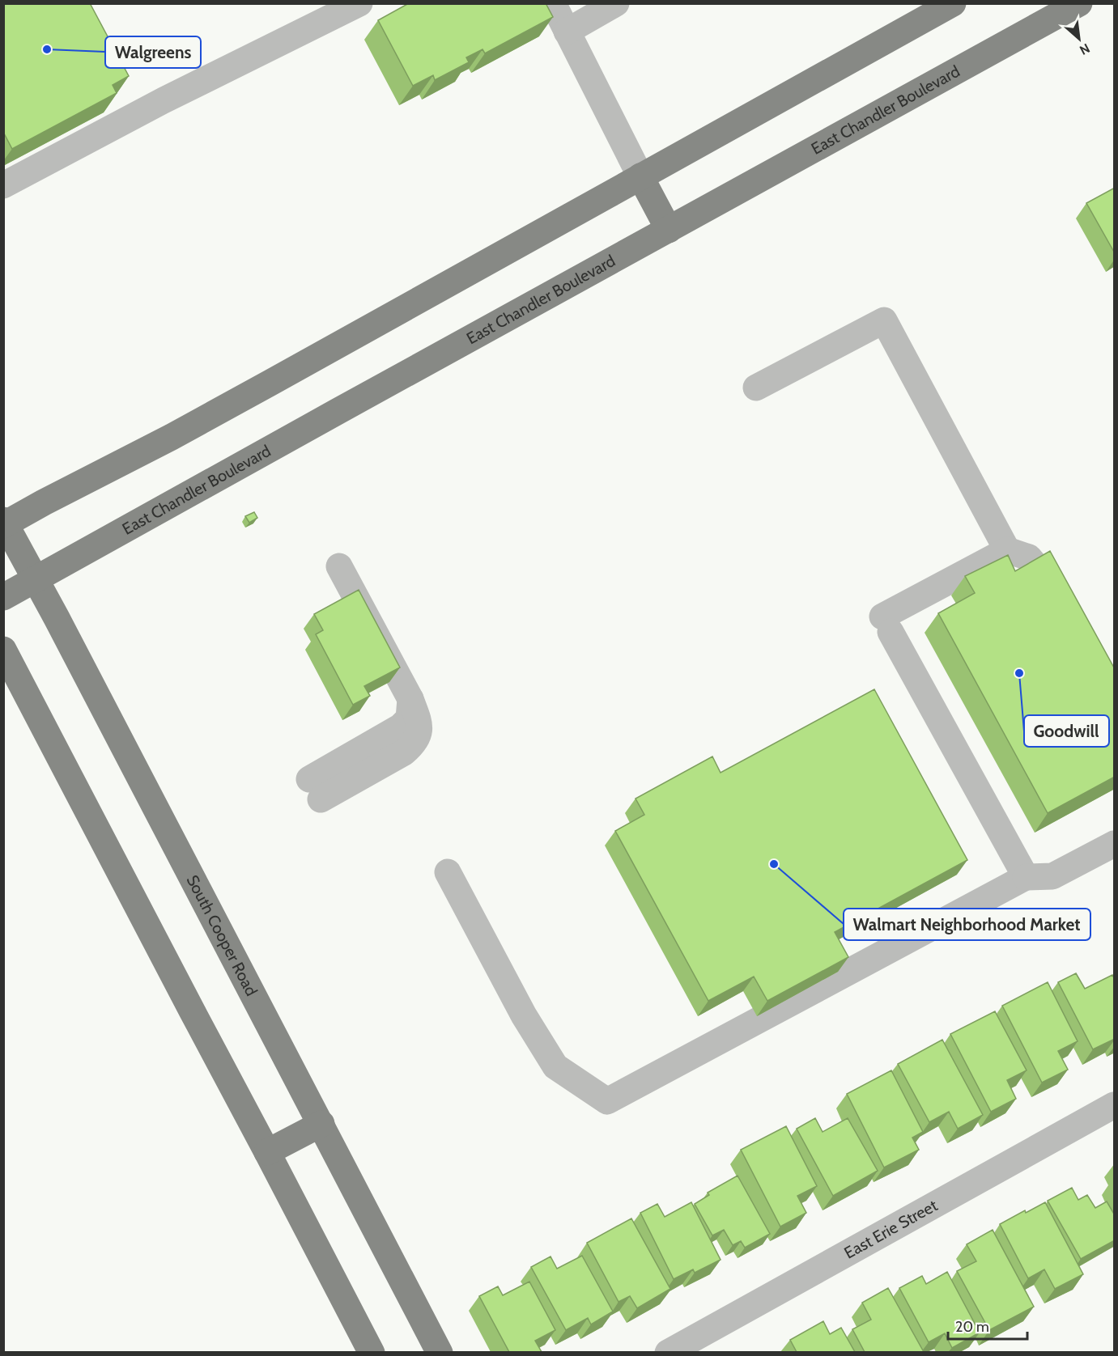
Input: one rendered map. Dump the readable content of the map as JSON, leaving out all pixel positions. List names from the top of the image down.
{
  "streets": {
    "main road": ["East Chandler Boulevard", "South Cooper Road"],
    "street": ["East Erie Street"]
  },
  "crossings": [
    ["East Chandler Boulevard", "South Cooper Road"]
  ],
  "places": ["Walgreens", "Goodwill", "Walmart Neighborhood Market"],
  "scale_bar": "20 m",
  "north": "bottom right"
}
